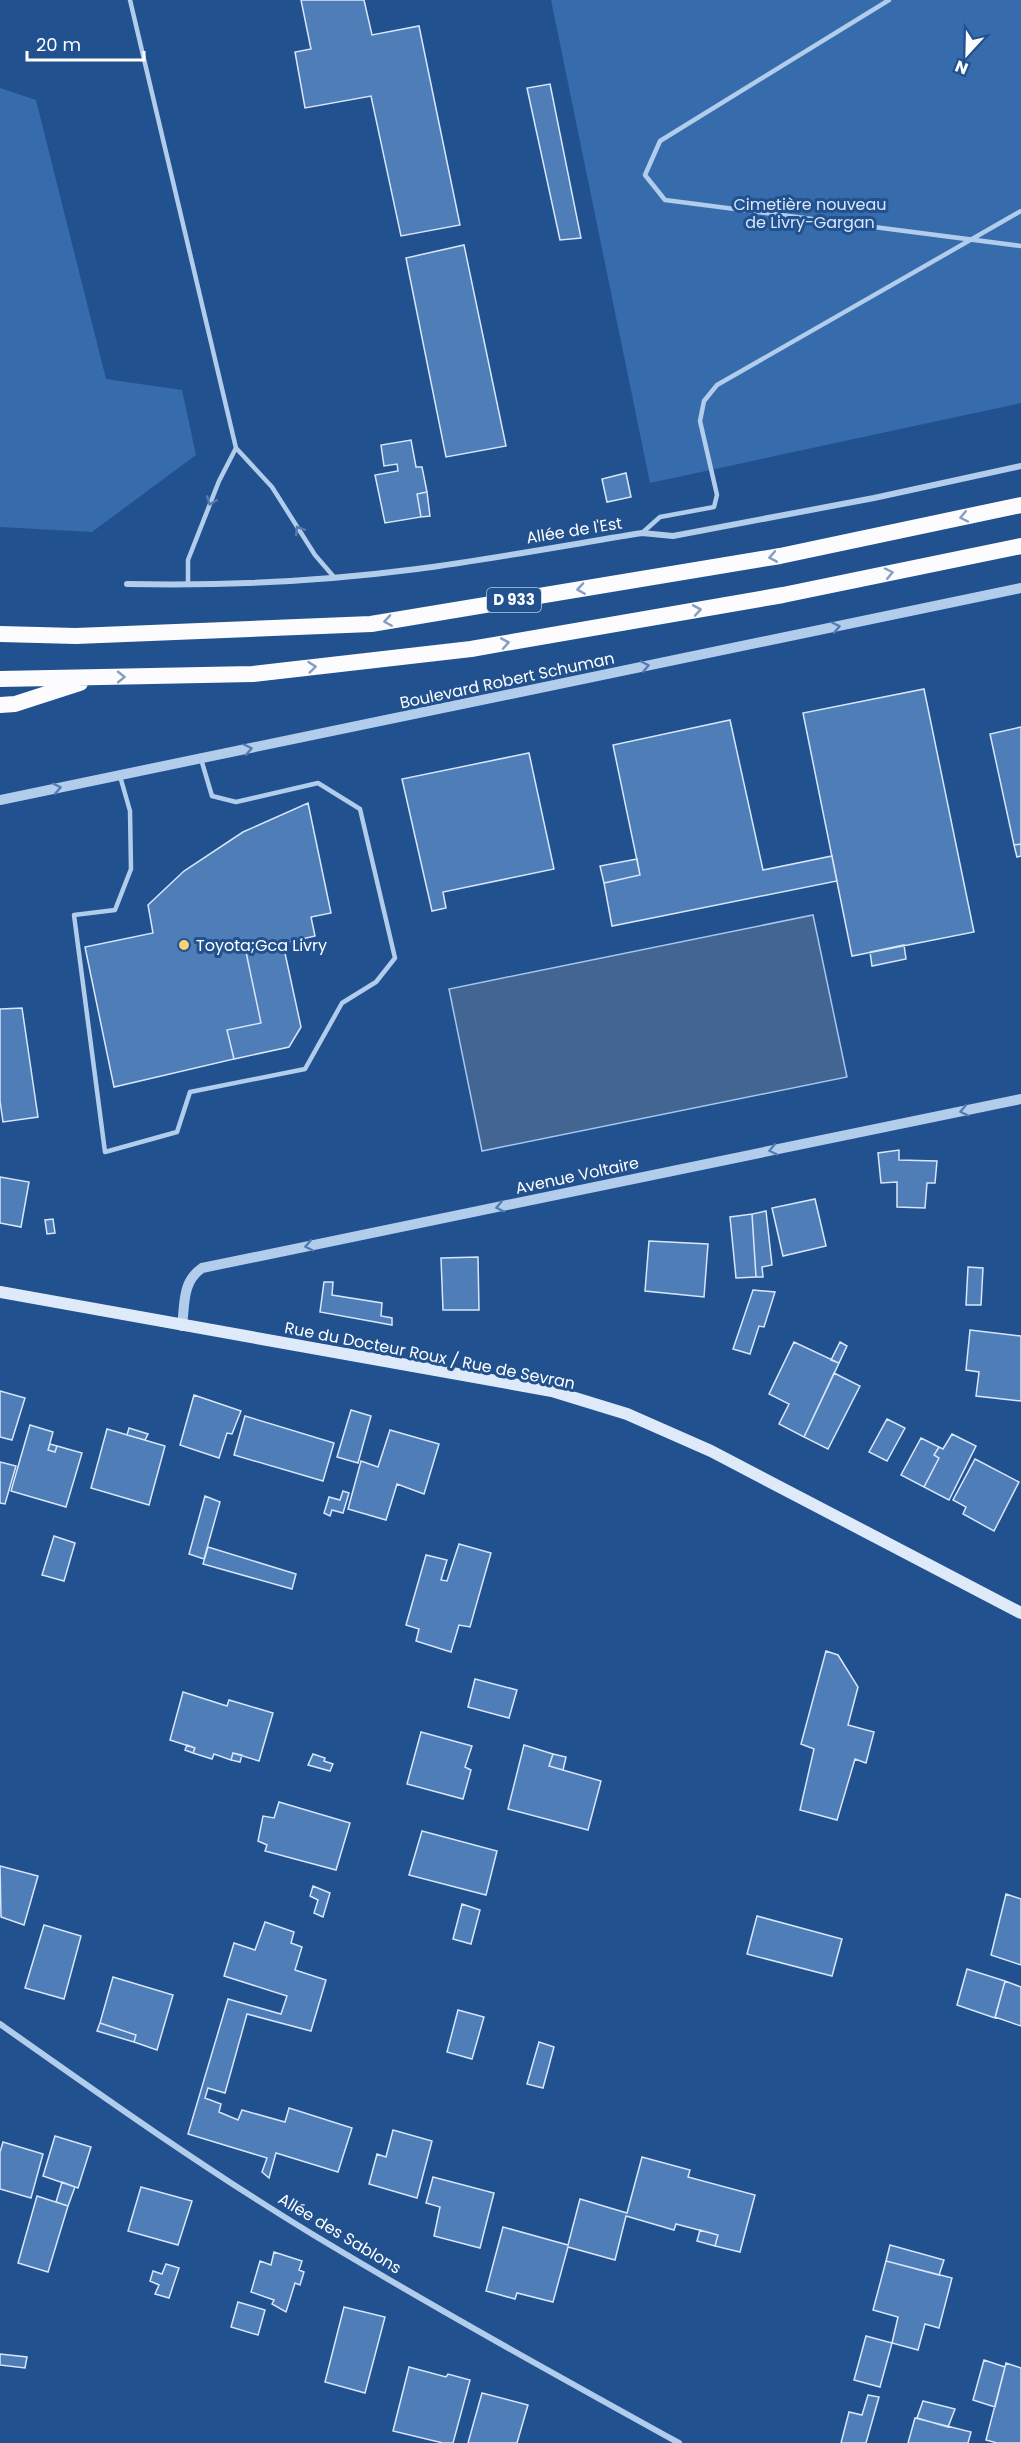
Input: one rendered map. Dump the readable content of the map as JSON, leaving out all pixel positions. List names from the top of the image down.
{
  "streets": {
    "highway": ["D 933"],
    "main road": ["Rue du Docteur Roux / Rue de Sevran"],
    "street": [
      "Allée de l'Est",
      "Boulevard Robert Schuman",
      "Avenue Voltaire",
      "Allée des Sablons"
    ]
  },
  "crossings": [
    ["Avenue Voltaire", "Rue du Docteur Roux / Rue de Sevran"]
  ],
  "one_way": ["Boulevard Robert Schuman", "Avenue Voltaire"],
  "parks": ["Cimetière nouveau de Livry-Gargan"],
  "places": ["Toyota;Gca Livry"],
  "scale_bar": "20 m",
  "north": "bottom"
}
